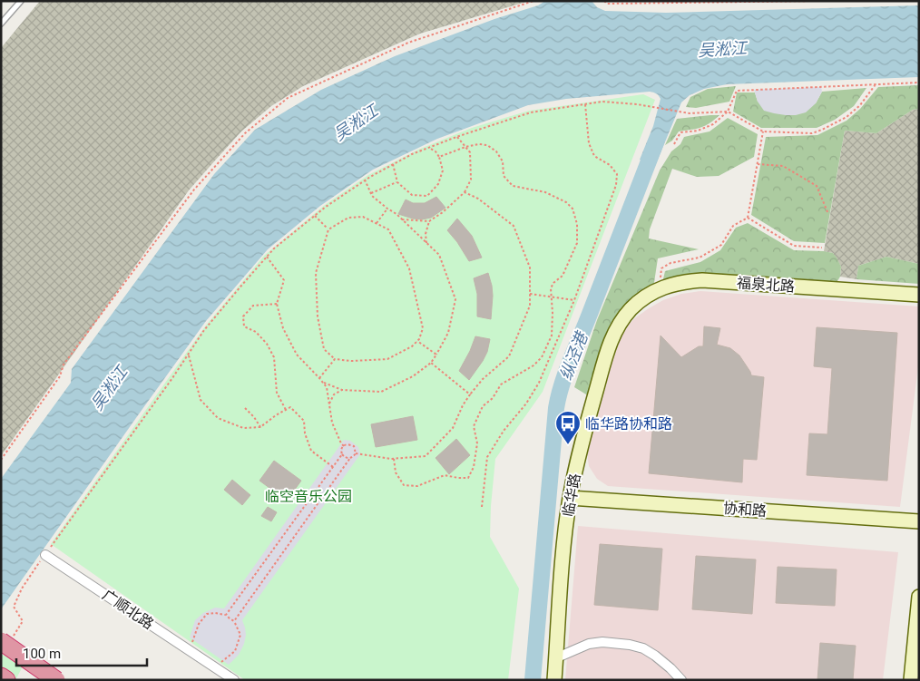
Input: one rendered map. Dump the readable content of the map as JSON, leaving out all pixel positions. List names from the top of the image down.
{
  "streets": {
    "street": [
      "福泉北路",
      "临华路",
      "协和路",
      "广顺北路"
    ]
  },
  "crossings": [
    ["福泉北路", "临华路"],
    ["临华路", "协和路"]
  ],
  "water": ["吴淞江", "纵泾港"],
  "parks": ["临空音乐公园"],
  "places": {
    "bus stop": ["临华路协和路"]
  },
  "scale_bar": "100 m"
}
